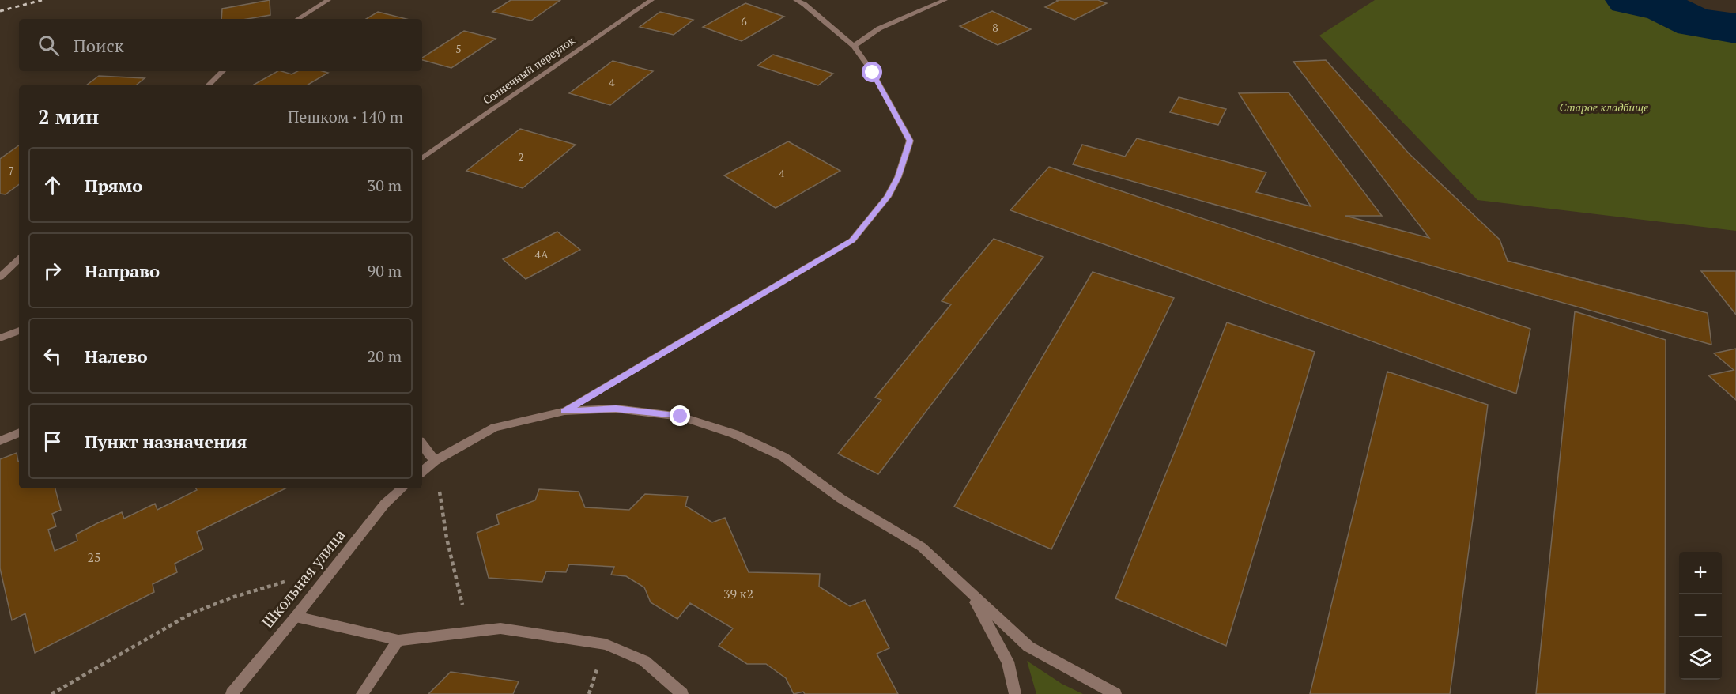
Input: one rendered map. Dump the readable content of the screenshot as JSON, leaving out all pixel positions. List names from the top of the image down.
{
  "streets": {
    "street": ["Солнечный переулок", "Школьная улица"]
  },
  "parks": ["Старое кладбище"],
  "house_numbers": [
    "6",
    "8",
    "5",
    "4",
    "2",
    "7",
    "4",
    "4А",
    "25",
    "39 к2"
  ],
  "page": {
    "search": "Поиск",
    "heading": ["2 мин", "Пешком · 140 m"],
    "list": [
      ["Прямо", "30 m"],
      ["Направо", "90 m"],
      ["Налево", "20 m"],
      "Пункт назначения"
    ],
    "map_buttons": ["+", "−"]
  }
}
